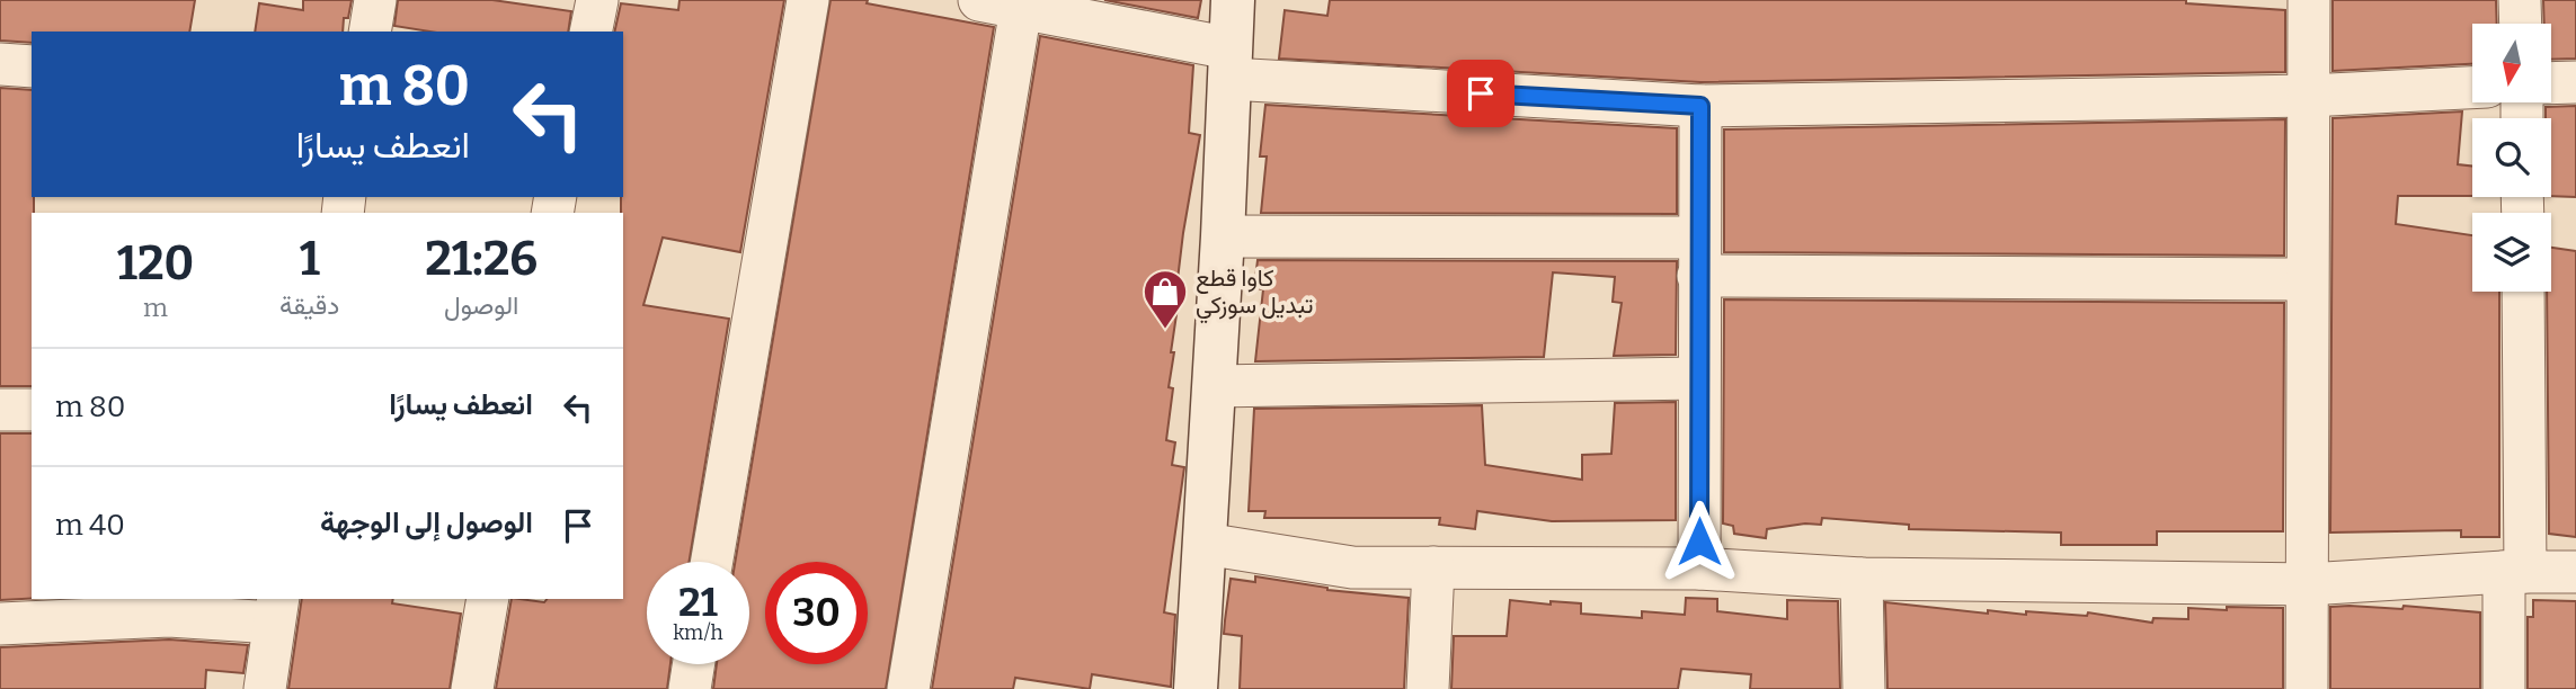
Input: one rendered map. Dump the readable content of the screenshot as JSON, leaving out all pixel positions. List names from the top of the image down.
{
  "places": {
    "shop": ["كاوا قطع تبديل سوزكي"]
  },
  "north": "bottom",
  "page": {
    "turn": ["80 m", "انعطف يسارًا"],
    "eta": [
      "21:26",
      "الوصول",
      "1",
      "دقيقة",
      "120",
      "m"
    ],
    "list": [
      {
        "name": "انعطف يسارًا",
        "value": "80 m"
      },
      {
        "name": "الوصول إلى الوجهة",
        "value": "40 m"
      }
    ],
    "speed": "21 km/h",
    "limit": "30"
  }
}
